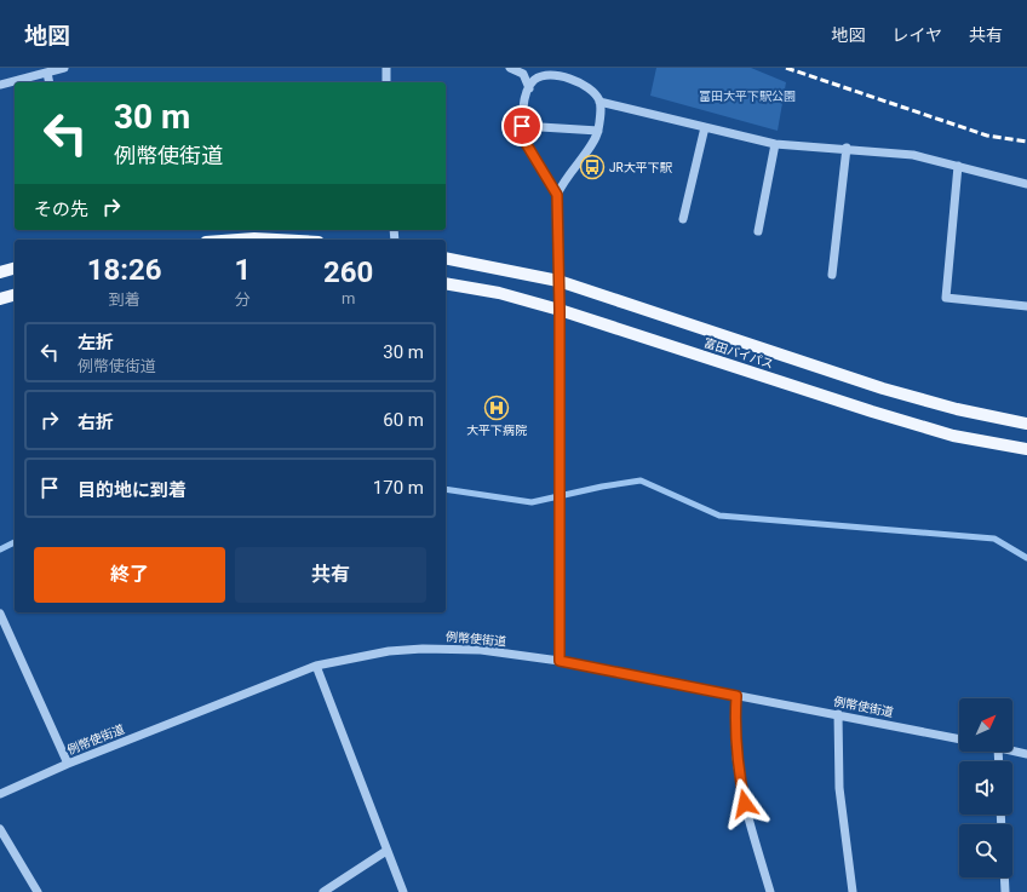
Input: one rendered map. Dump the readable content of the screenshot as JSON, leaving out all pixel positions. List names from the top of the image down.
{
  "streets": {
    "main road": ["富田バイパス"],
    "street": ["例幣使街道"]
  },
  "parks": ["富田大平下駅公園"],
  "places": {
    "bus stop": ["JR大平下駅"],
    "hospital": ["大平下病院"]
  },
  "north": "top right",
  "page": {
    "header": "地図",
    "nav": ["地図", "レイヤ", "共有"],
    "turn": ["30 m", "例幣使街道"],
    "then": "その先",
    "eta": [
      "18:26",
      "到着",
      "1",
      "分",
      "260",
      "m"
    ],
    "list": [
      {
        "name": "左折",
        "note": "例幣使街道",
        "value": "30 m"
      },
      {
        "name": "右折",
        "value": "60 m"
      },
      {
        "name": "目的地に到着",
        "value": "170 m"
      }
    ],
    "buttons": ["終了", "共有"]
  }
}
